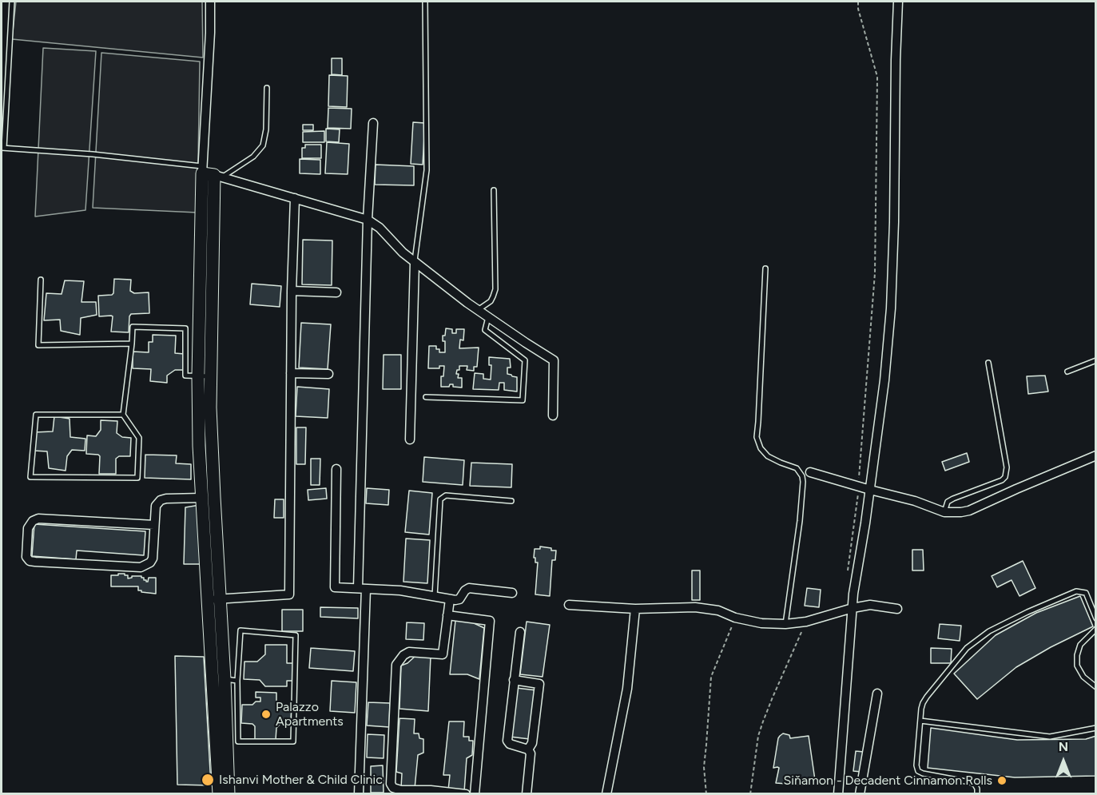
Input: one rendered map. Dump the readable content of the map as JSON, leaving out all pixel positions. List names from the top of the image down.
{
  "places": ["Palazzo Apartments", "Ishanvi Mother & Child Clinic", "Siňamon - Decadent Cinnamon Rolls"],
  "north": "top"
}
